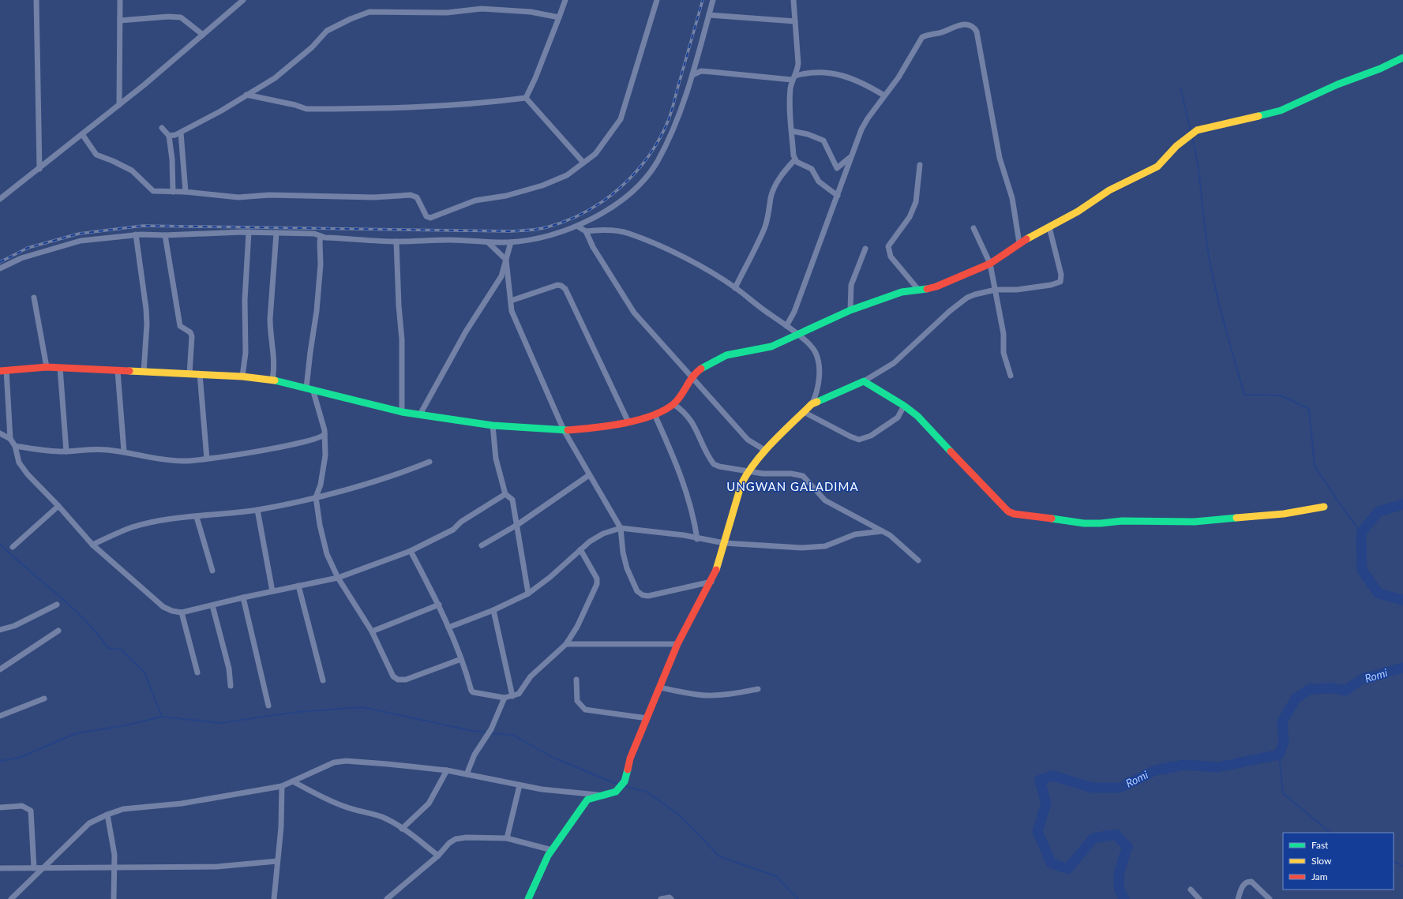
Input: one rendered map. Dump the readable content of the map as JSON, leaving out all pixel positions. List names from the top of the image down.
{
  "districts": ["UNGWAN GALADIMA"],
  "water": ["Romi"],
  "legend": ["Fast", "Slow", "Jam"]
}
